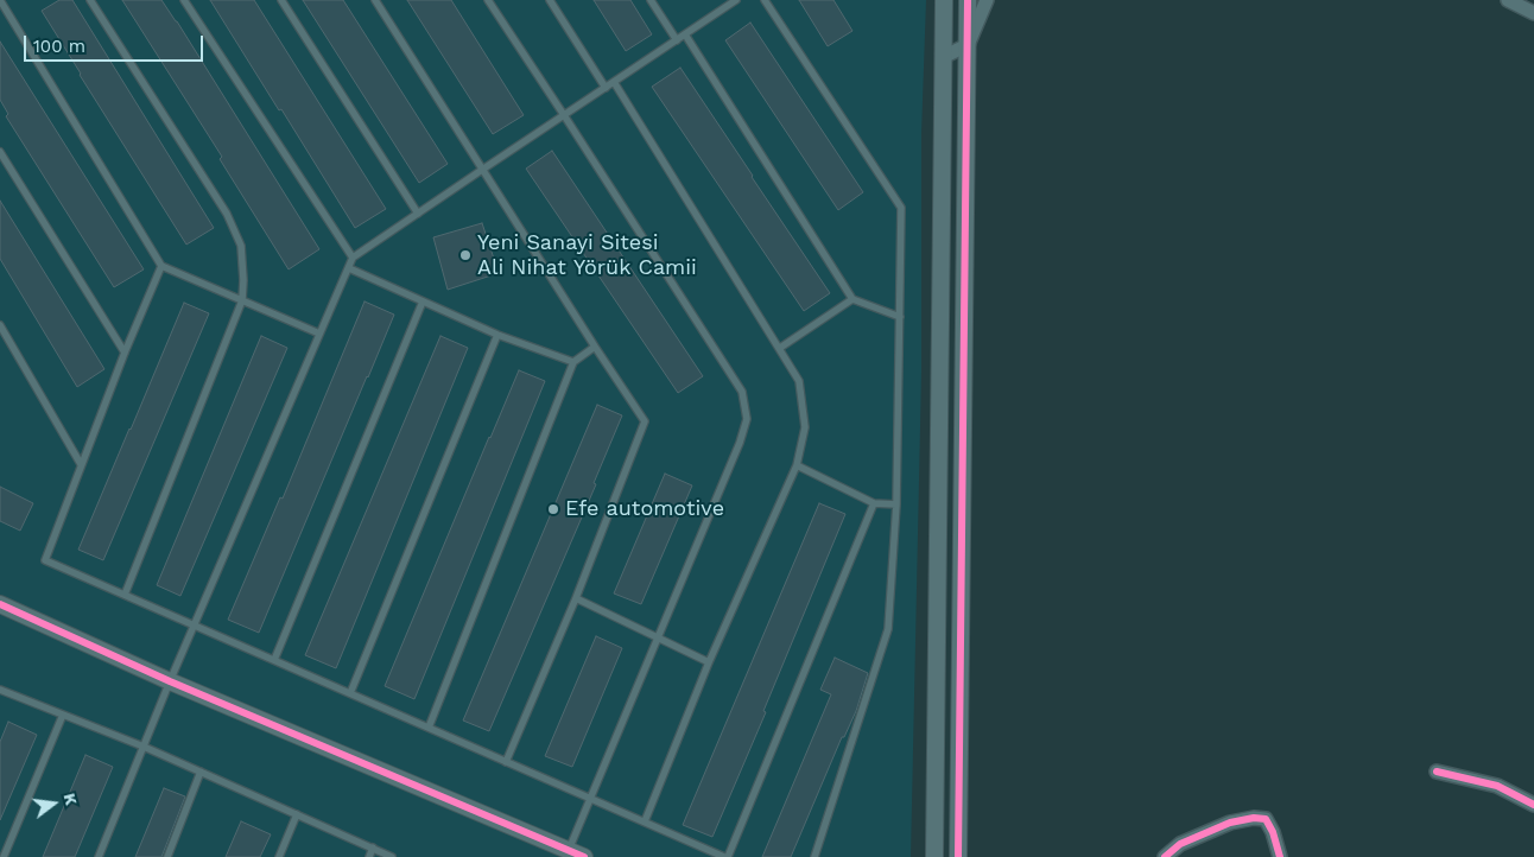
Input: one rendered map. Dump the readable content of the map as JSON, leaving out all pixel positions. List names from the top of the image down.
{
  "places": ["Yeni Sanayi Sitesi Ali Nihat Yörük Camii", "Efe automotive"],
  "scale_bar": "100 m",
  "north": "right"
}
